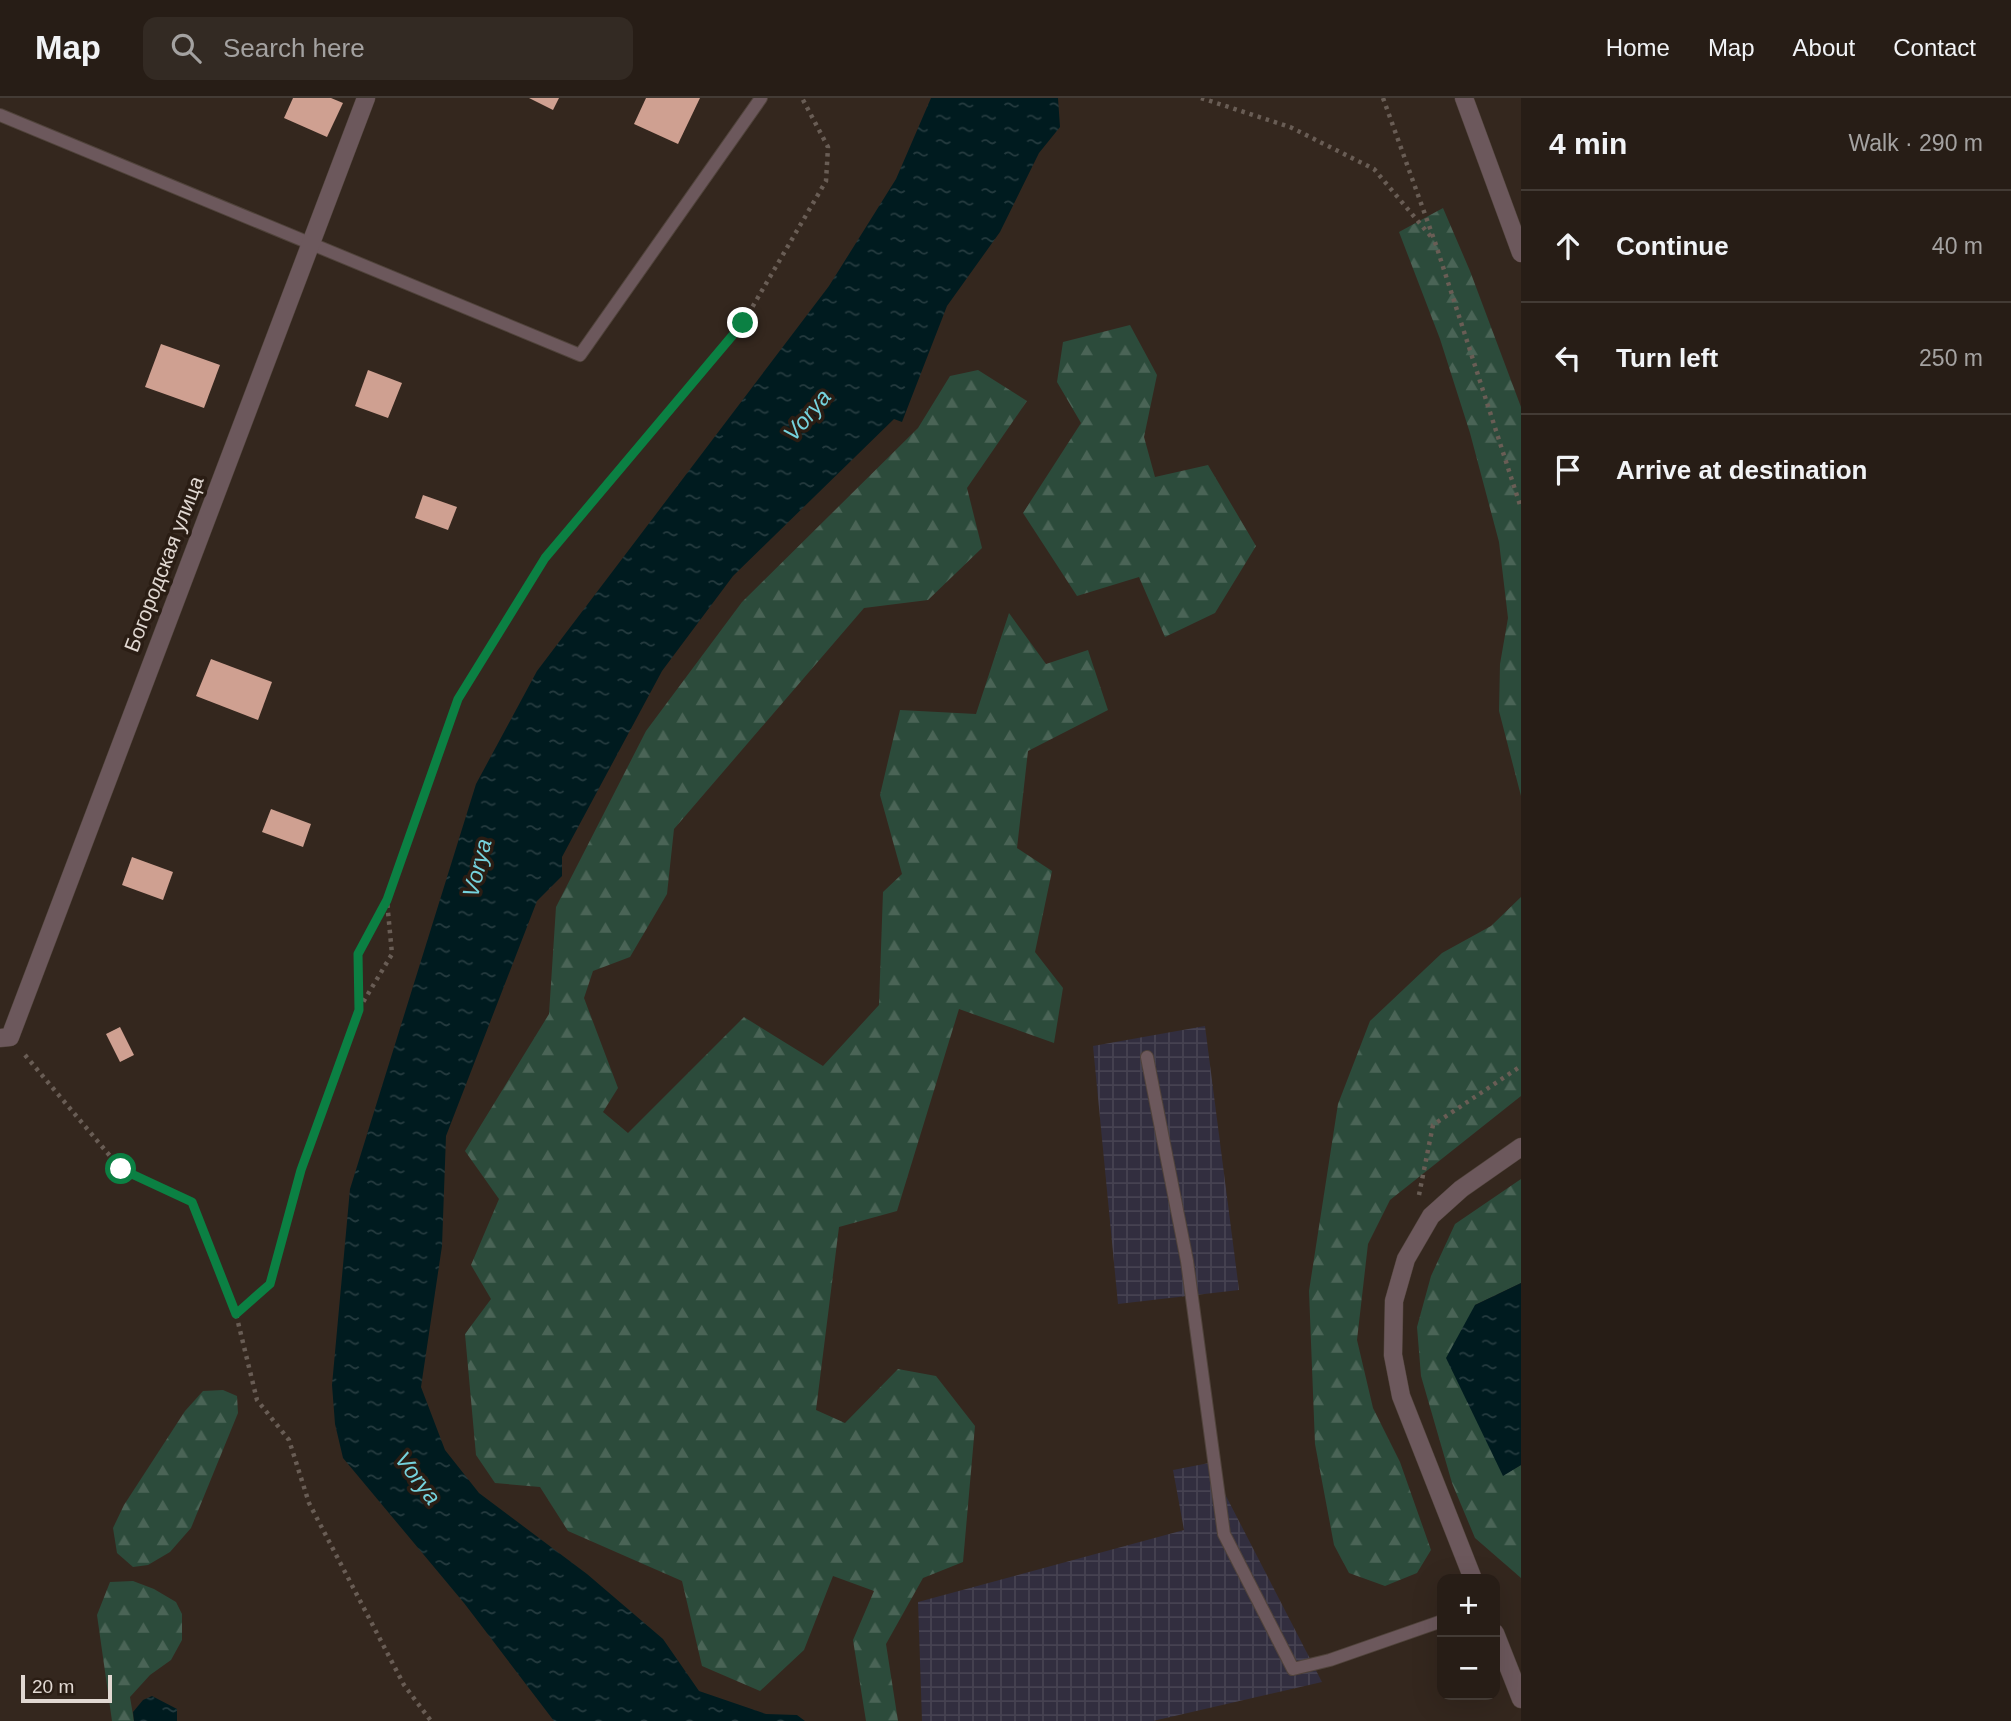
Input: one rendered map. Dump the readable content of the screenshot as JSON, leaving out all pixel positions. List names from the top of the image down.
{
  "streets": {
    "street": ["Богородская улица"]
  },
  "water": ["Vorya"],
  "scale_bar": "20 m",
  "page": {
    "header": "Map",
    "search": "Search here",
    "nav": [
      "Home",
      "Map",
      "About",
      "Contact"
    ],
    "heading": ["4 min", "Walk · 290 m"],
    "list": [
      ["Continue", "40 m"],
      ["Turn left", "250 m"],
      "Arrive at destination"
    ],
    "map_buttons": ["+", "−"],
    "scale": "20 m"
  }
}
